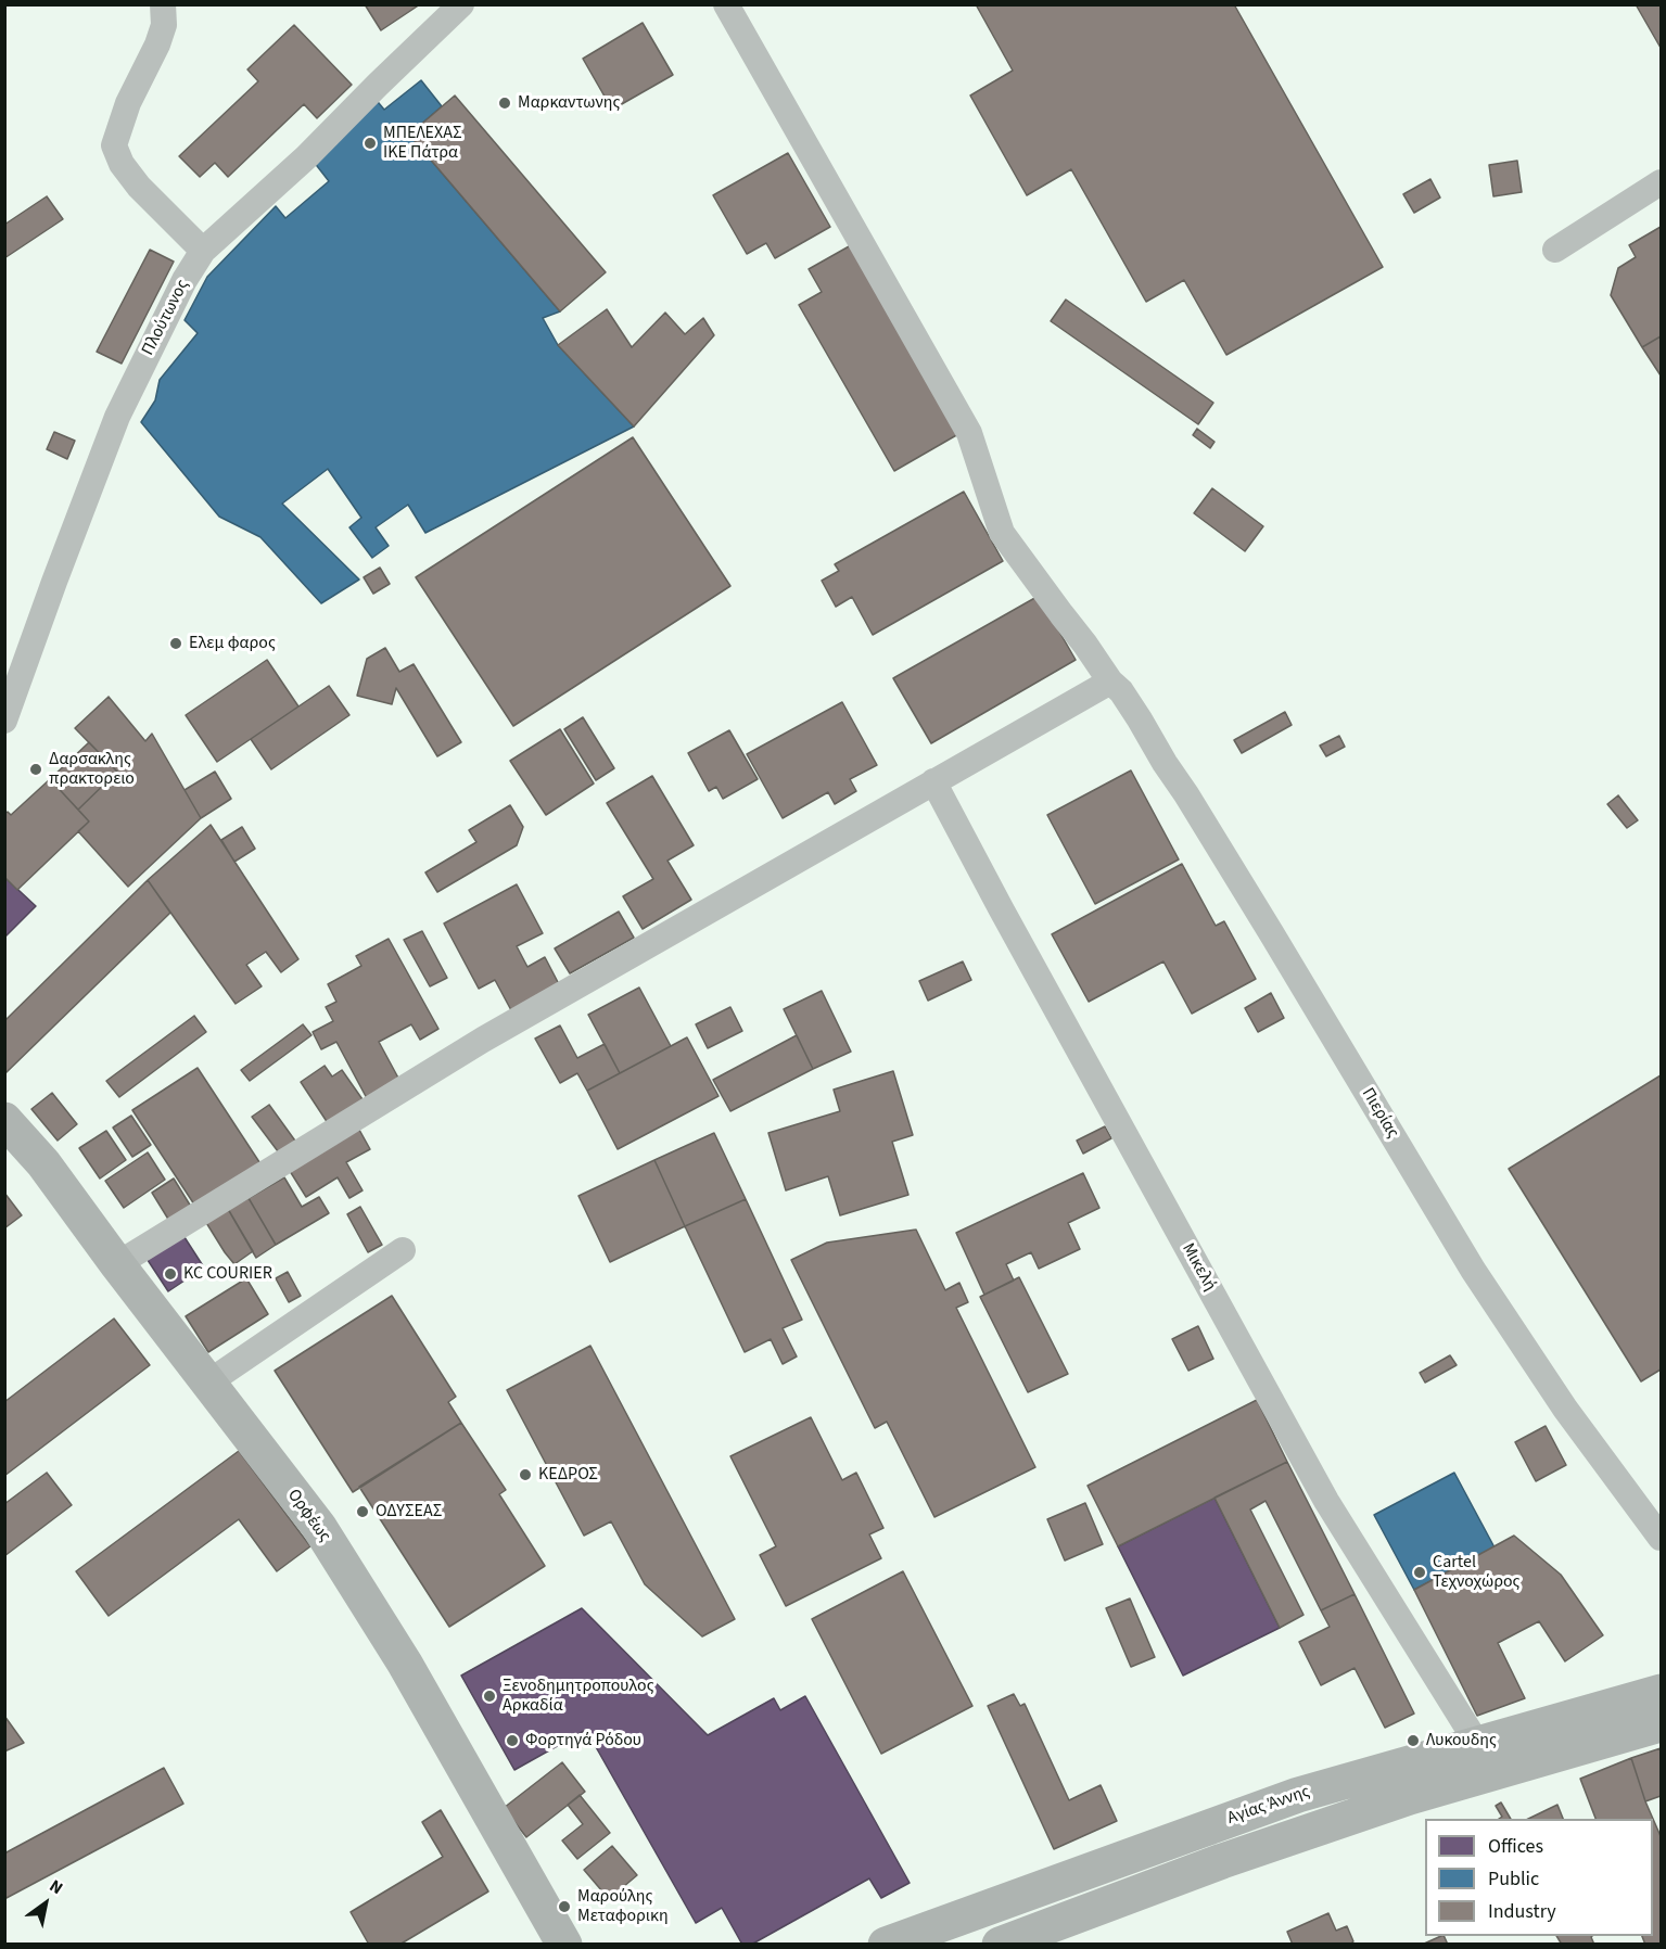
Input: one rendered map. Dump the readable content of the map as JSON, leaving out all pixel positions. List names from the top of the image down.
{
  "streets": {
    "street": [
      "Πλούτωνος",
      "Πιερίας",
      "Μικελή",
      "Ορφέως",
      "Αγίας Άννης"
    ]
  },
  "crossings": [
    ["Μικελή", "Αγίας Άννης"]
  ],
  "places": [
    "Μαρκαντωνης",
    "ΜΠΕΛΕΧΑΣ ΙΚΕ Πάτρα",
    "Ελεμ φαρος",
    "Δαρσακλης πρακτορειο",
    "KC COURIER",
    "ΚΕΔΡΟΣ",
    "ΟΔΥΣΕΑΣ",
    "Cartel Τεχνοχώρος",
    "Ξενοδημητροπουλος Αρκαδία",
    "Φορτηγά Ρόδου",
    "Λυκουδης",
    "Μαρούλης Μεταφορικη"
  ],
  "legend": ["Offices", "Public", "Industry"],
  "north": "top right"
}
